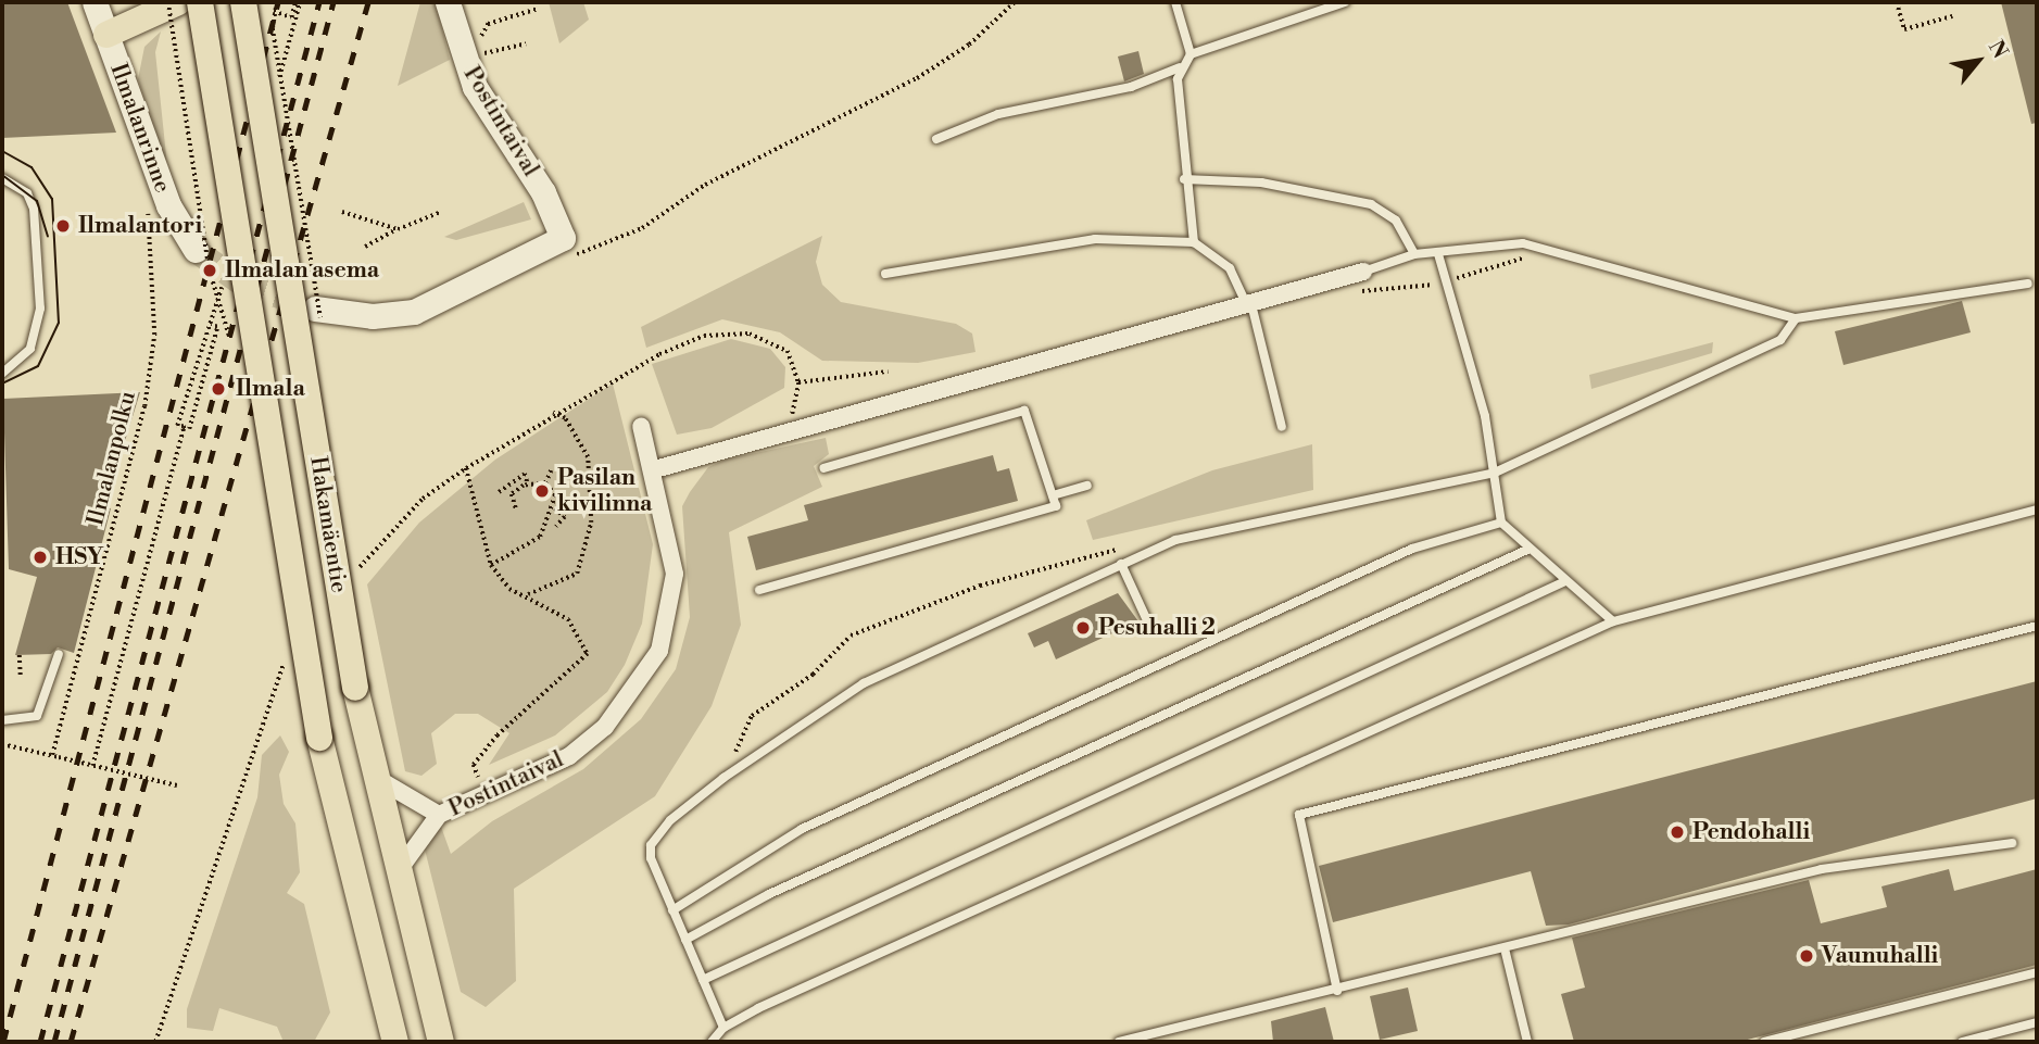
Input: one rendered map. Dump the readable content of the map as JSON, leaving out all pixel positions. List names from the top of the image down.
{
  "streets": {
    "main road": ["Hakamäentie"],
    "street": ["Postintaival", "Ilmalanrinne"],
    "path": ["Ilmalanpolku"]
  },
  "places": [
    "Ilmalantori",
    "Ilmalan asema",
    "Ilmala",
    "Pasilan kivilinna",
    "HSY",
    "Pesuhalli 2",
    "Pendohalli",
    "Vaunuhalli"
  ],
  "north": "top right"
}
